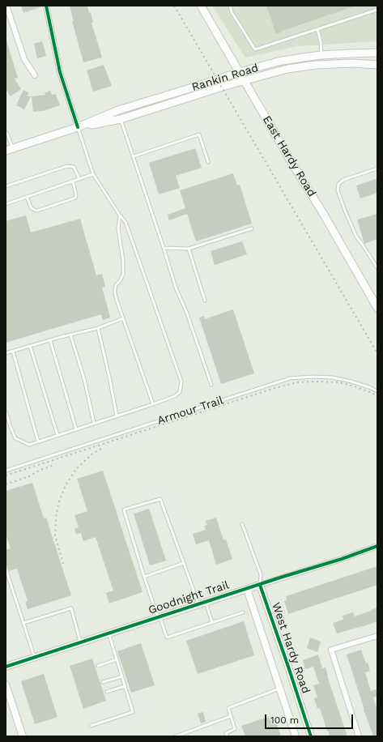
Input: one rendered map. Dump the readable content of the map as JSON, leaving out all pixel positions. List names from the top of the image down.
{
  "streets": {
    "main road": ["Rankin Road", "East Hardy Road"],
    "street": ["Goodnight Trail", "West Hardy Road"],
    "lane": ["Armour Trail"]
  },
  "crossings": [
    ["Rankin Road", "East Hardy Road"],
    ["Goodnight Trail", "West Hardy Road"]
  ],
  "scale_bar": "100 m"
}
